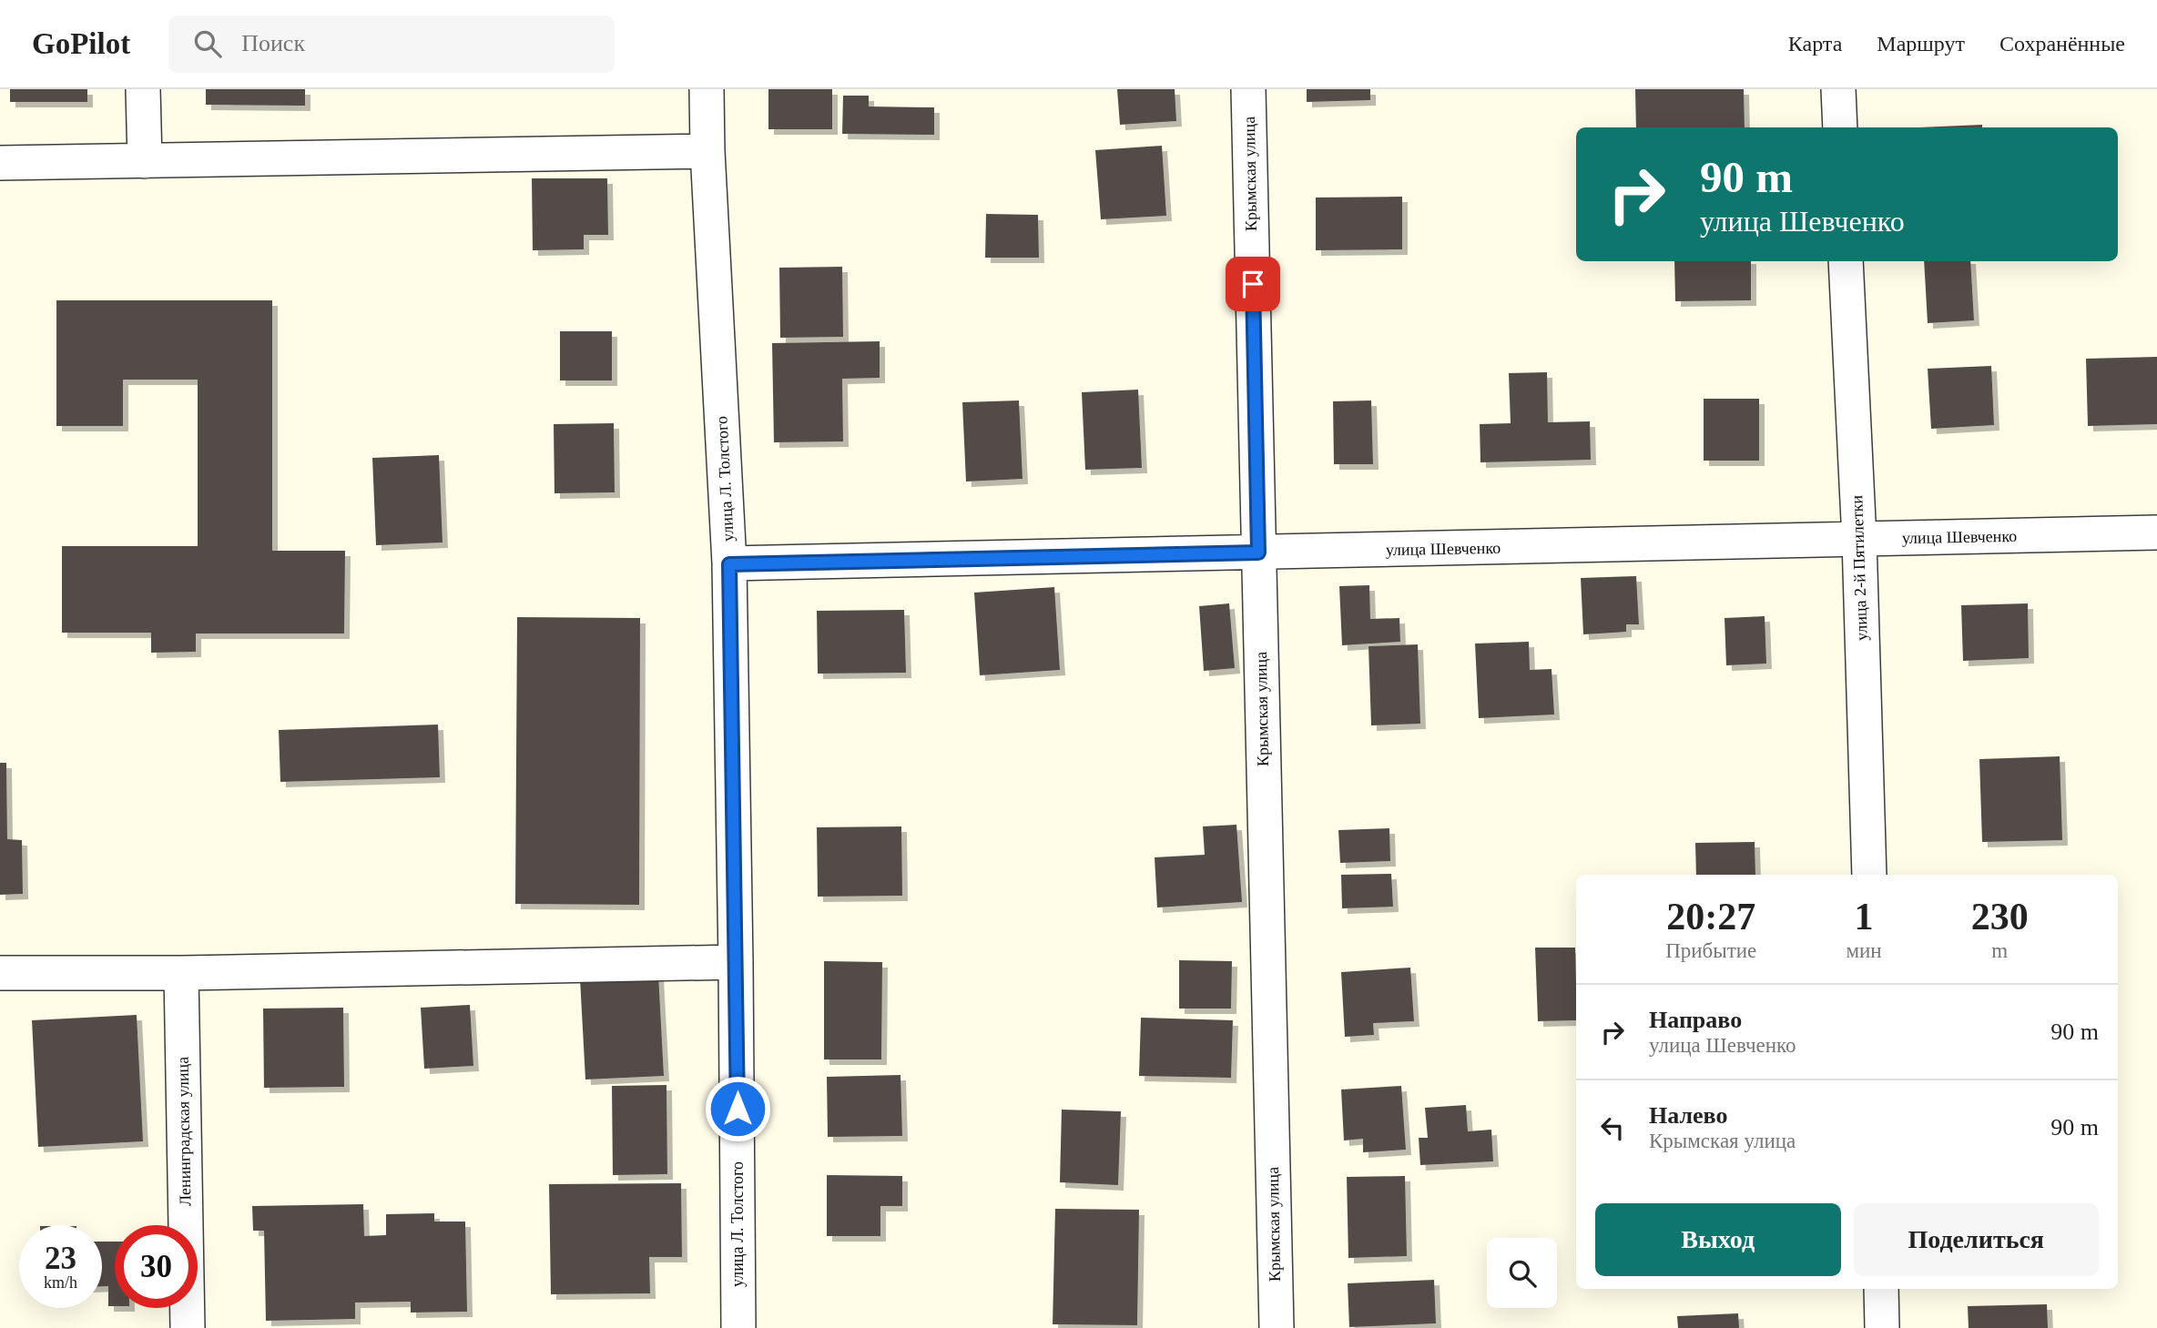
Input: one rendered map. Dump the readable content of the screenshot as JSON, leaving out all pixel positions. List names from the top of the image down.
{
  "streets": {
    "street": [
      "Крымская улица",
      "улица Л. Толстого",
      "улица Шевченко",
      "улица 2-й Пятилетки",
      "Ленинградская улица"
    ]
  },
  "crossings": [
    ["Крымская улица", "улица Шевченко"],
    ["улица Л. Толстого", "улица Шевченко"],
    ["улица Шевченко", "улица 2-й Пятилетки"]
  ],
  "page": {
    "header": "GoPilot",
    "search": "Поиск",
    "nav": ["Карта", "Маршрут", "Сохранённые"],
    "turn": ["90 m", "улица Шевченко"],
    "eta": [
      "20:27",
      "Прибытие",
      "1",
      "мин",
      "230",
      "m"
    ],
    "list": [
      {
        "name": "Направо",
        "note": "улица Шевченко",
        "value": "90 m"
      },
      {
        "name": "Налево",
        "note": "Крымская улица",
        "value": "90 m"
      }
    ],
    "buttons": ["Выход", "Поделиться"],
    "speed": "23 km/h",
    "limit": "30"
  }
}
